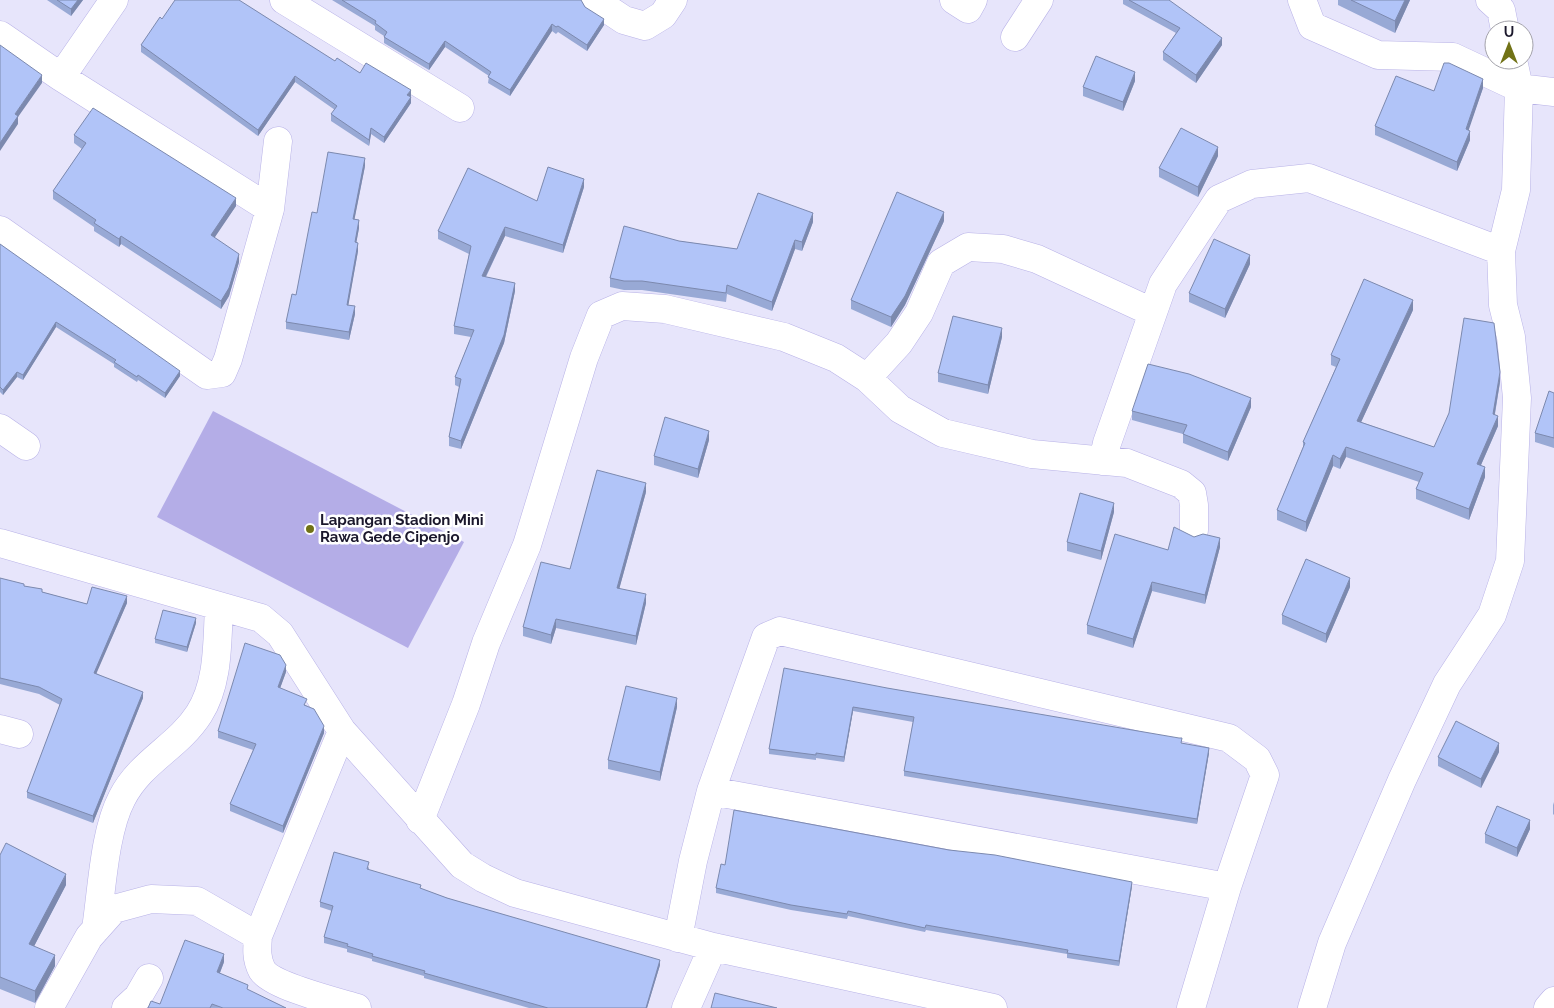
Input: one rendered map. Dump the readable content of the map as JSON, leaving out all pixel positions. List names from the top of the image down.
{
  "places": ["Lapangan Stadion Mini Rawa Gede Cipenjo"],
  "north": "top"
}
